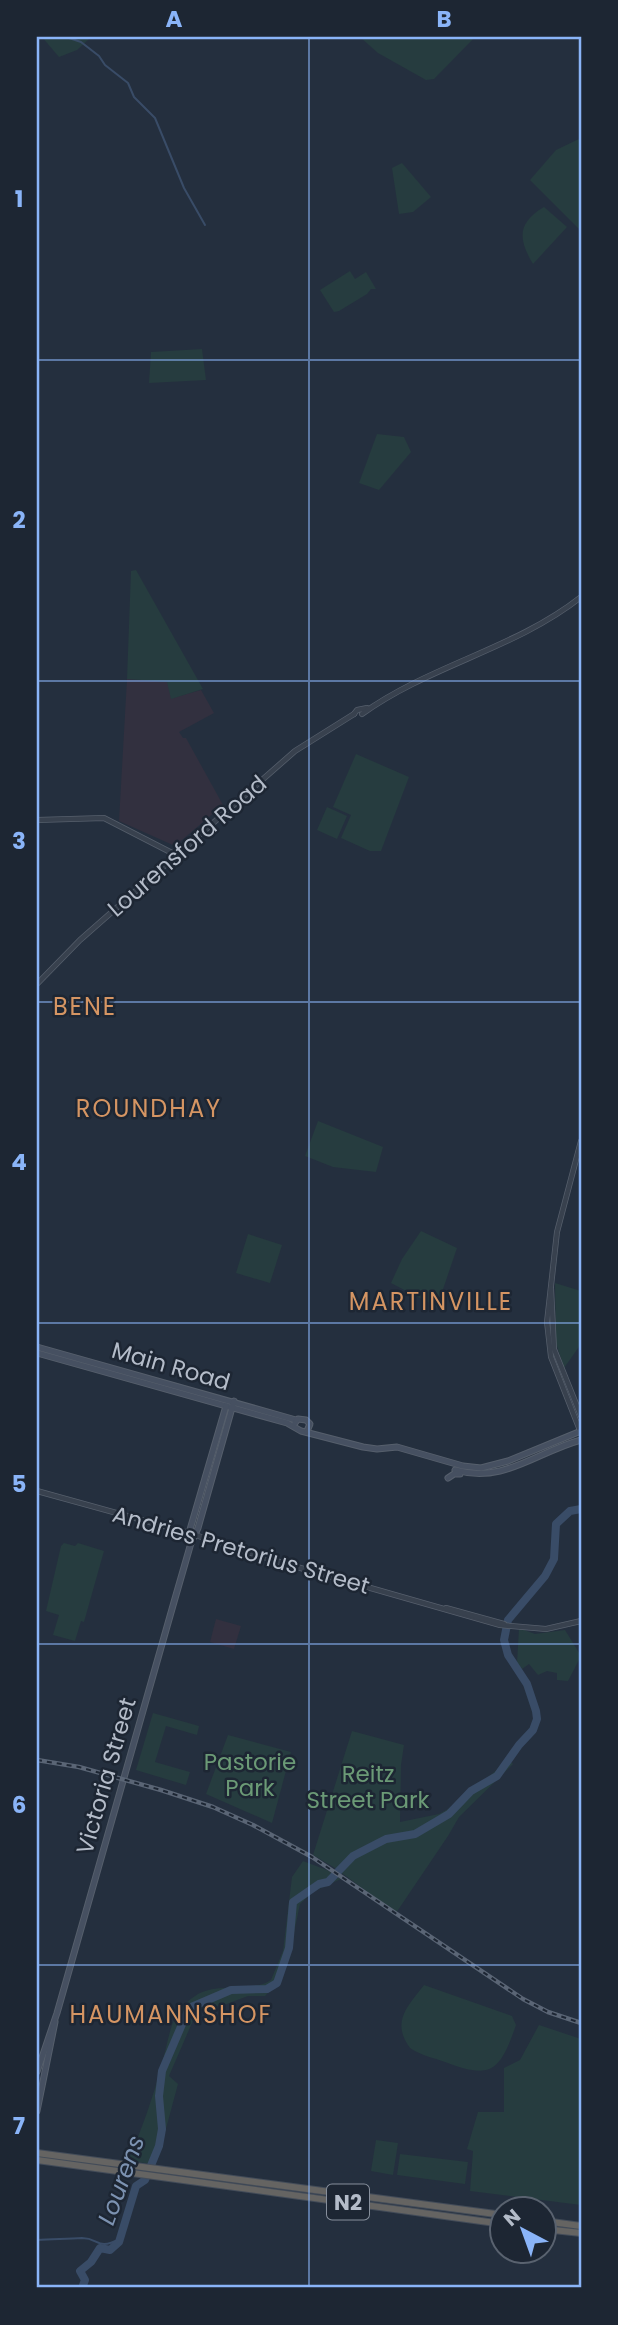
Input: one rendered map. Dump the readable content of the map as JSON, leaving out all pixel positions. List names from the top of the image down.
{
  "streets": {
    "highway": ["N2"],
    "main road": ["Main Road", "Victoria Street"],
    "street": ["Lourensford Road", "Andries Pretorius Street"]
  },
  "crossings": [
    ["Main Road", "Victoria Street"],
    ["Andries Pretorius Street", "Victoria Street"]
  ],
  "districts": [
    "BENE",
    "ROUNDHAY",
    "MARTINVILLE",
    "HAUMANNSHOF"
  ],
  "water": ["Lourens"],
  "parks": ["Pastorie Park", "Reitz Street Park"],
  "north": "top left",
  "grid": {
    "columns": ["A", "B"],
    "rows": [
      "1",
      "2",
      "3",
      "4",
      "5",
      "6",
      "7"
    ]
  }
}
